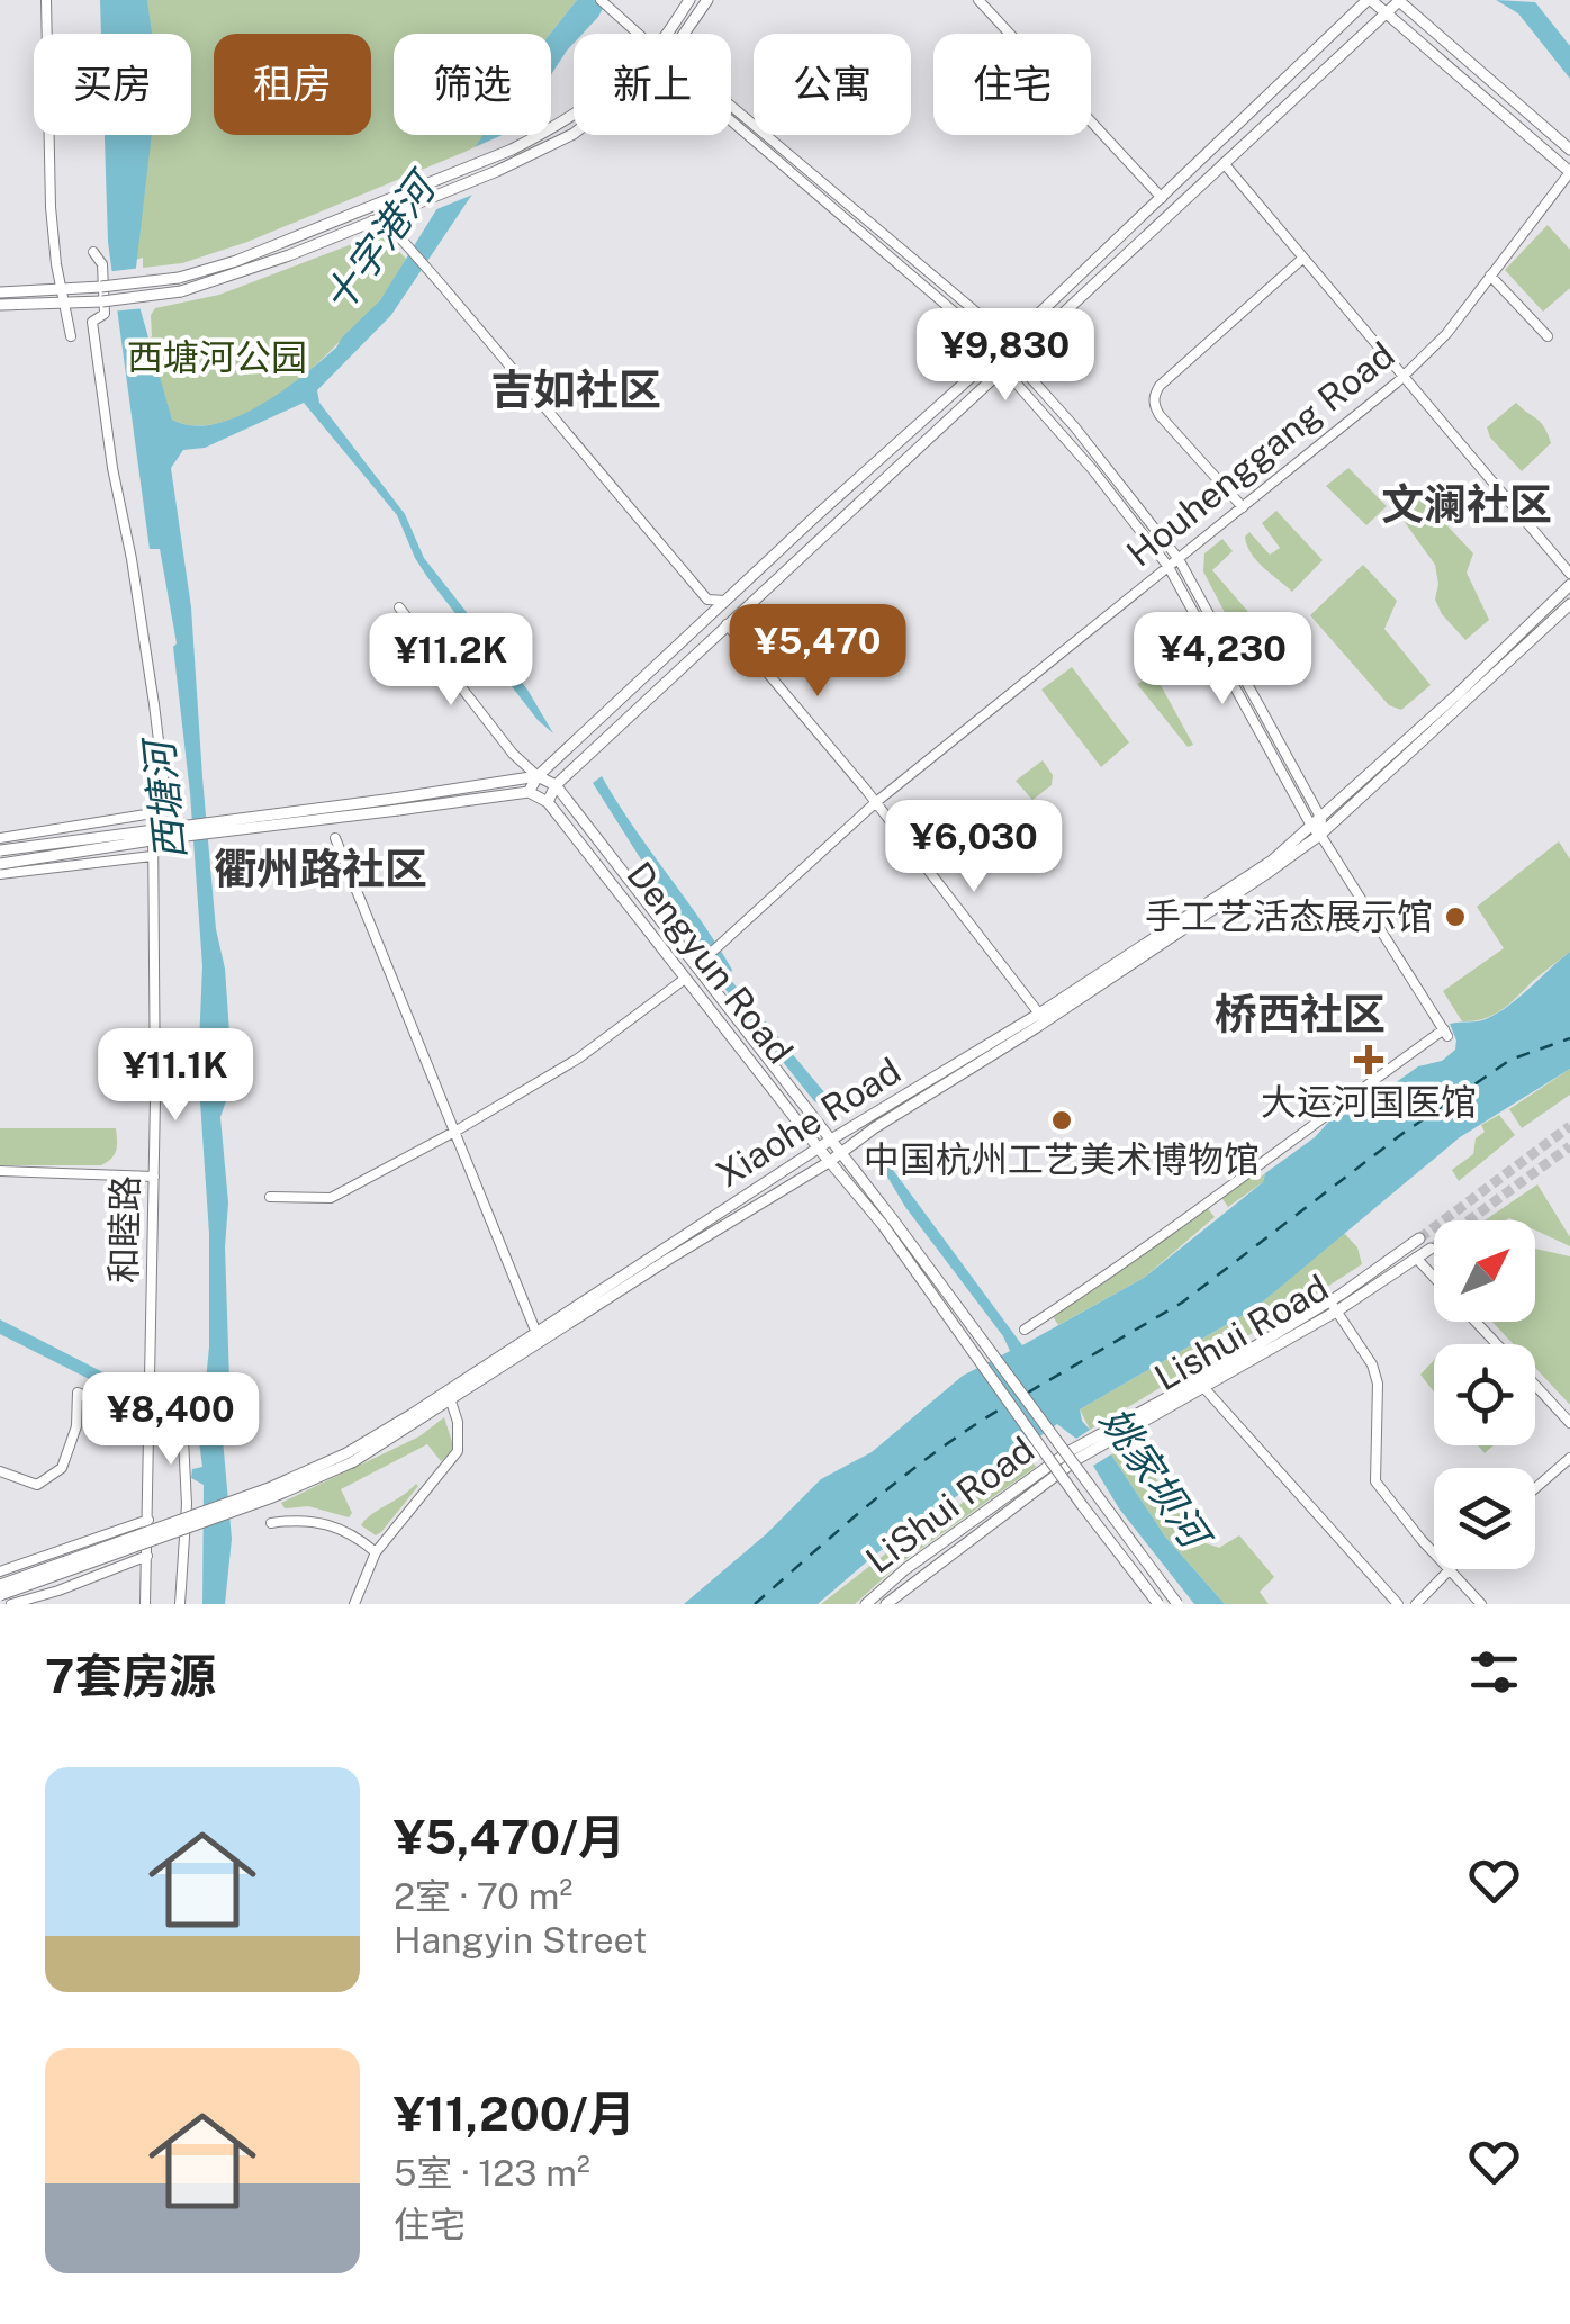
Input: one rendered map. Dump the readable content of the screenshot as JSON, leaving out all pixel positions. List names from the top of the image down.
{
  "streets": {
    "main road": [
      "Dengyun Road",
      "Xiaohe Road",
      "Lishui Road",
      "LiShui Road"
    ],
    "street": ["Houhenggang Road", "和睦路"]
  },
  "crossings": [
    ["Dengyun Road", "Xiaohe Road"],
    ["Lishui Road", "LiShui Road"]
  ],
  "districts": [
    "吉如社区",
    "文澜社区",
    "衢州路社区",
    "桥西社区"
  ],
  "water": ["十字港河", "西塘河", "姚家坝河"],
  "parks": ["西塘河公园"],
  "places": {
    "other": ["手工艺活态展示馆", "中国杭州工艺美术博物馆"],
    "health": ["大运河国医馆"]
  },
  "north": "top right",
  "page": {
    "chip": [
      "买房",
      "租房",
      "筛选",
      "新上",
      "公寓",
      "住宅"
    ],
    "price": [
      "¥9,830",
      "¥5,470",
      "¥4,230",
      "¥11.2K",
      "¥6,030",
      "¥11.1K",
      "¥8,400"
    ],
    "heading": "7套房源",
    "list": [
      {
        "name": "¥5,470/月",
        "note": "2室 · 70 m² · Hangyin Street"
      },
      {
        "name": "¥11,200/月",
        "note": "5室 · 123 m² · 住宅"
      }
    ]
  }
}
